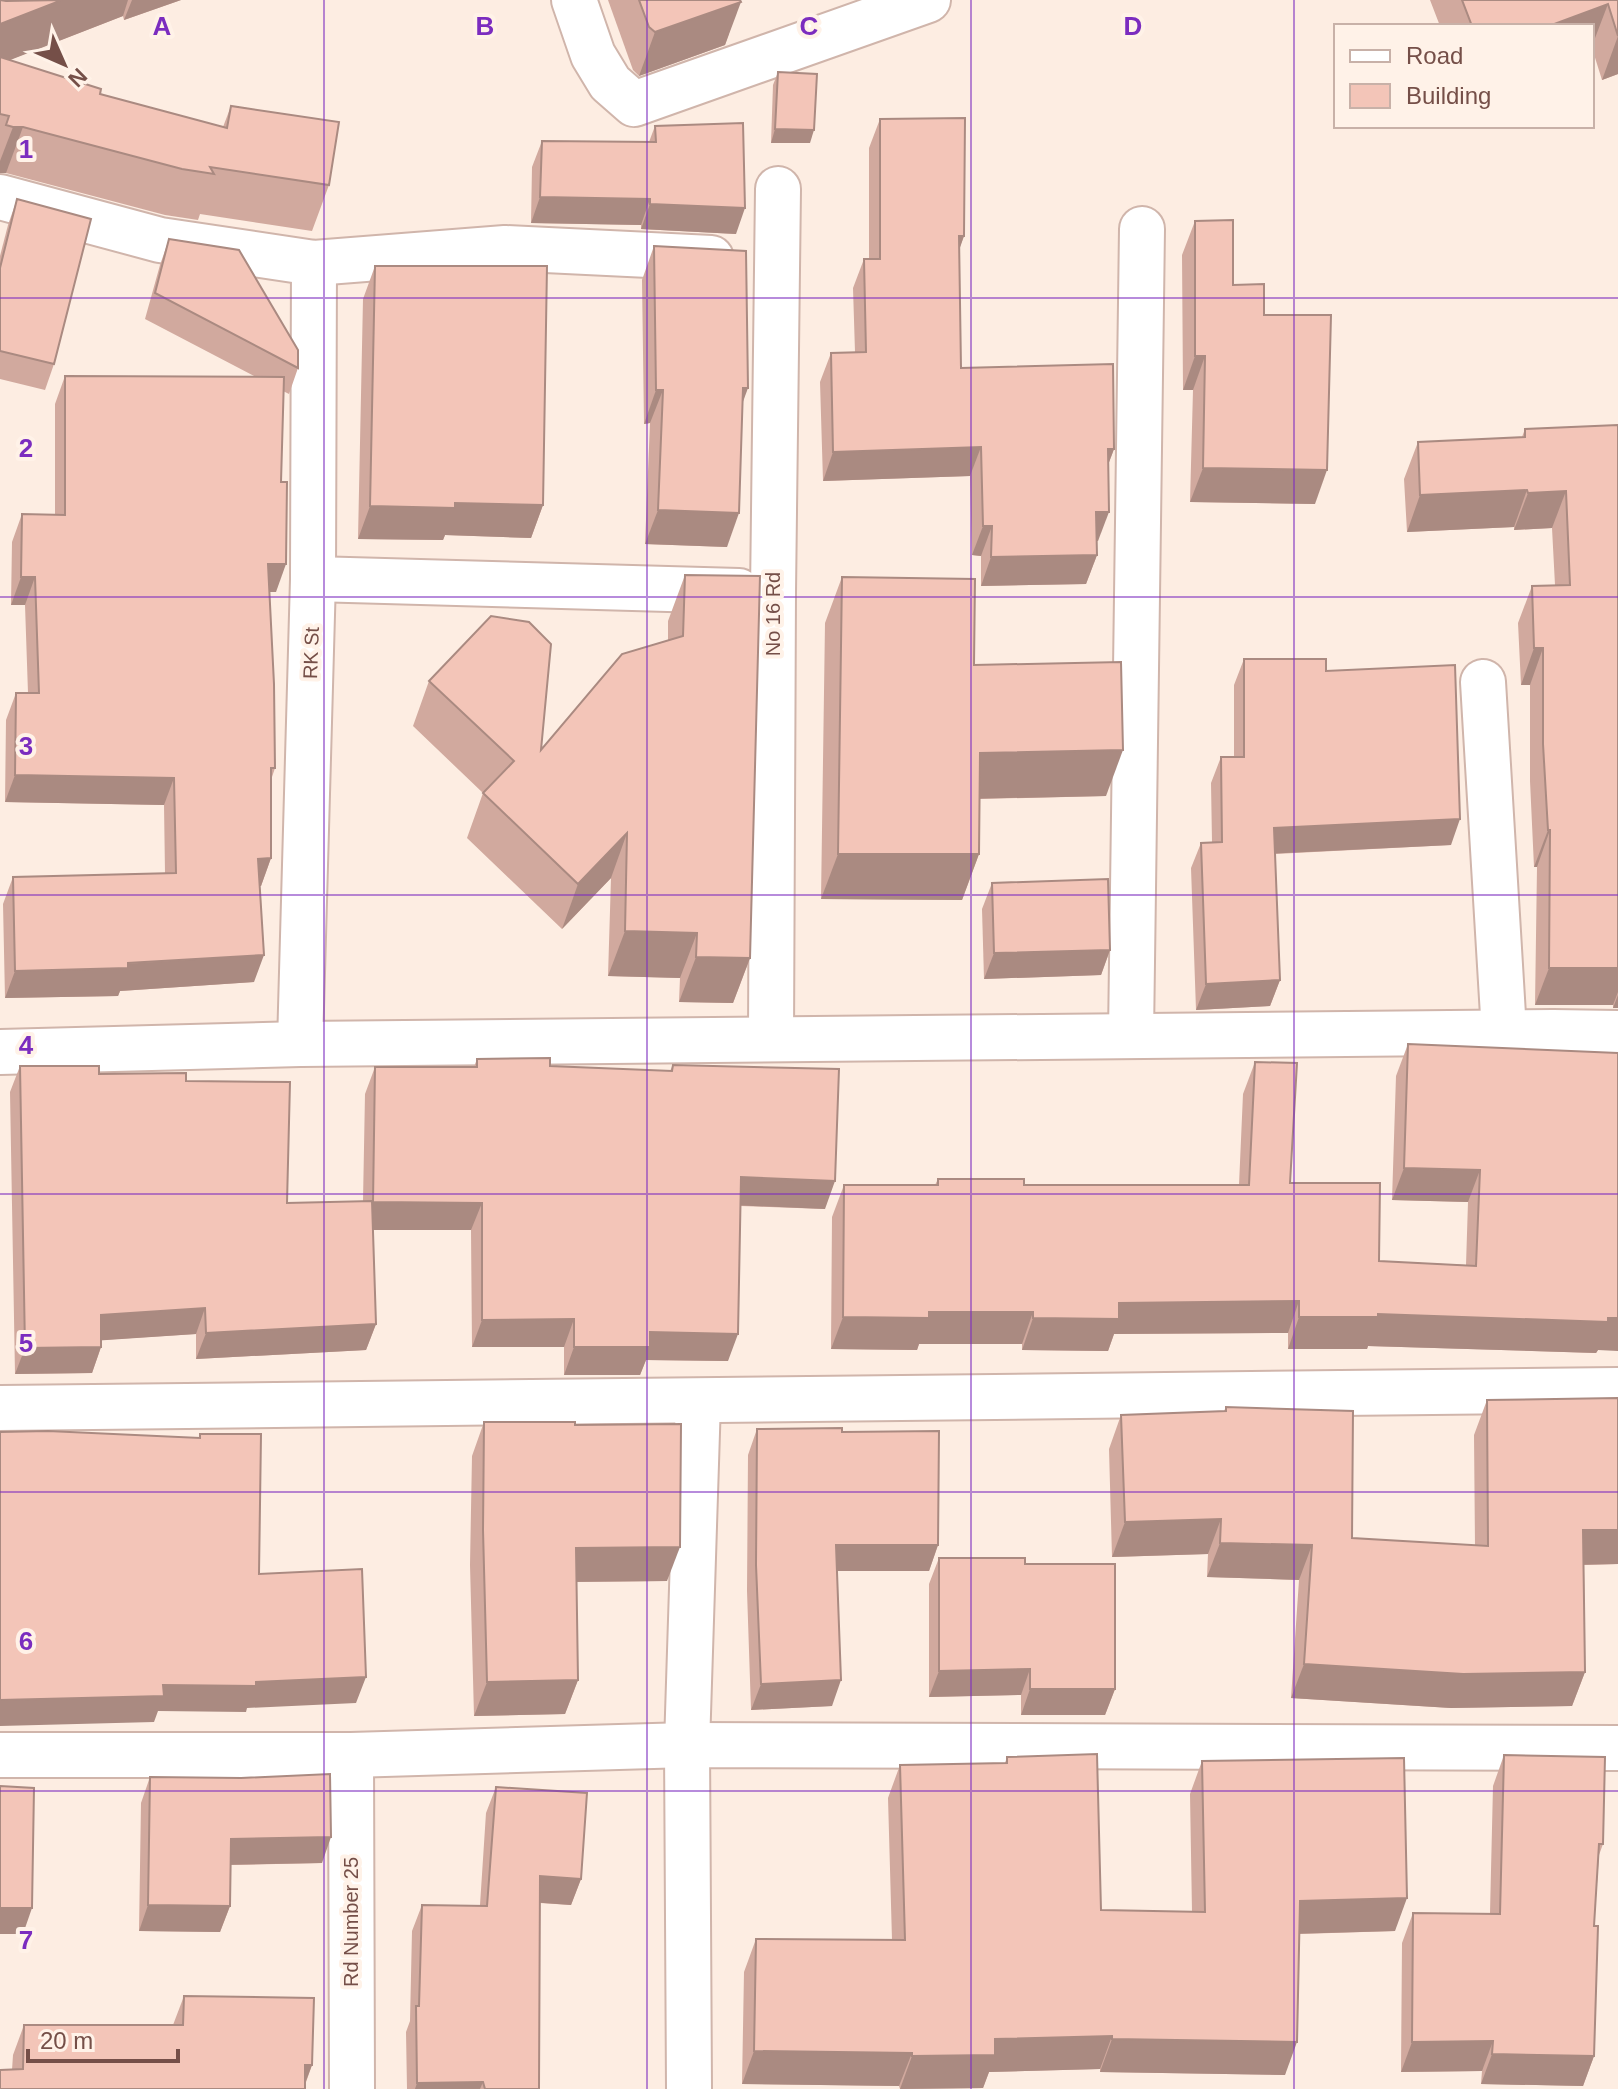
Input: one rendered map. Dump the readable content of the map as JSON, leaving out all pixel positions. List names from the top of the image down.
{
  "streets": {
    "street": ["No 16 Rd", "RK St", "Rd Number 25"]
  },
  "legend": ["Road", "Building"],
  "scale_bar": "20 m",
  "north": "bottom right",
  "grid": {
    "columns": [
      "A",
      "B",
      "C",
      "D"
    ],
    "rows": [
      "1",
      "2",
      "3",
      "4",
      "5",
      "6",
      "7"
    ]
  }
}
